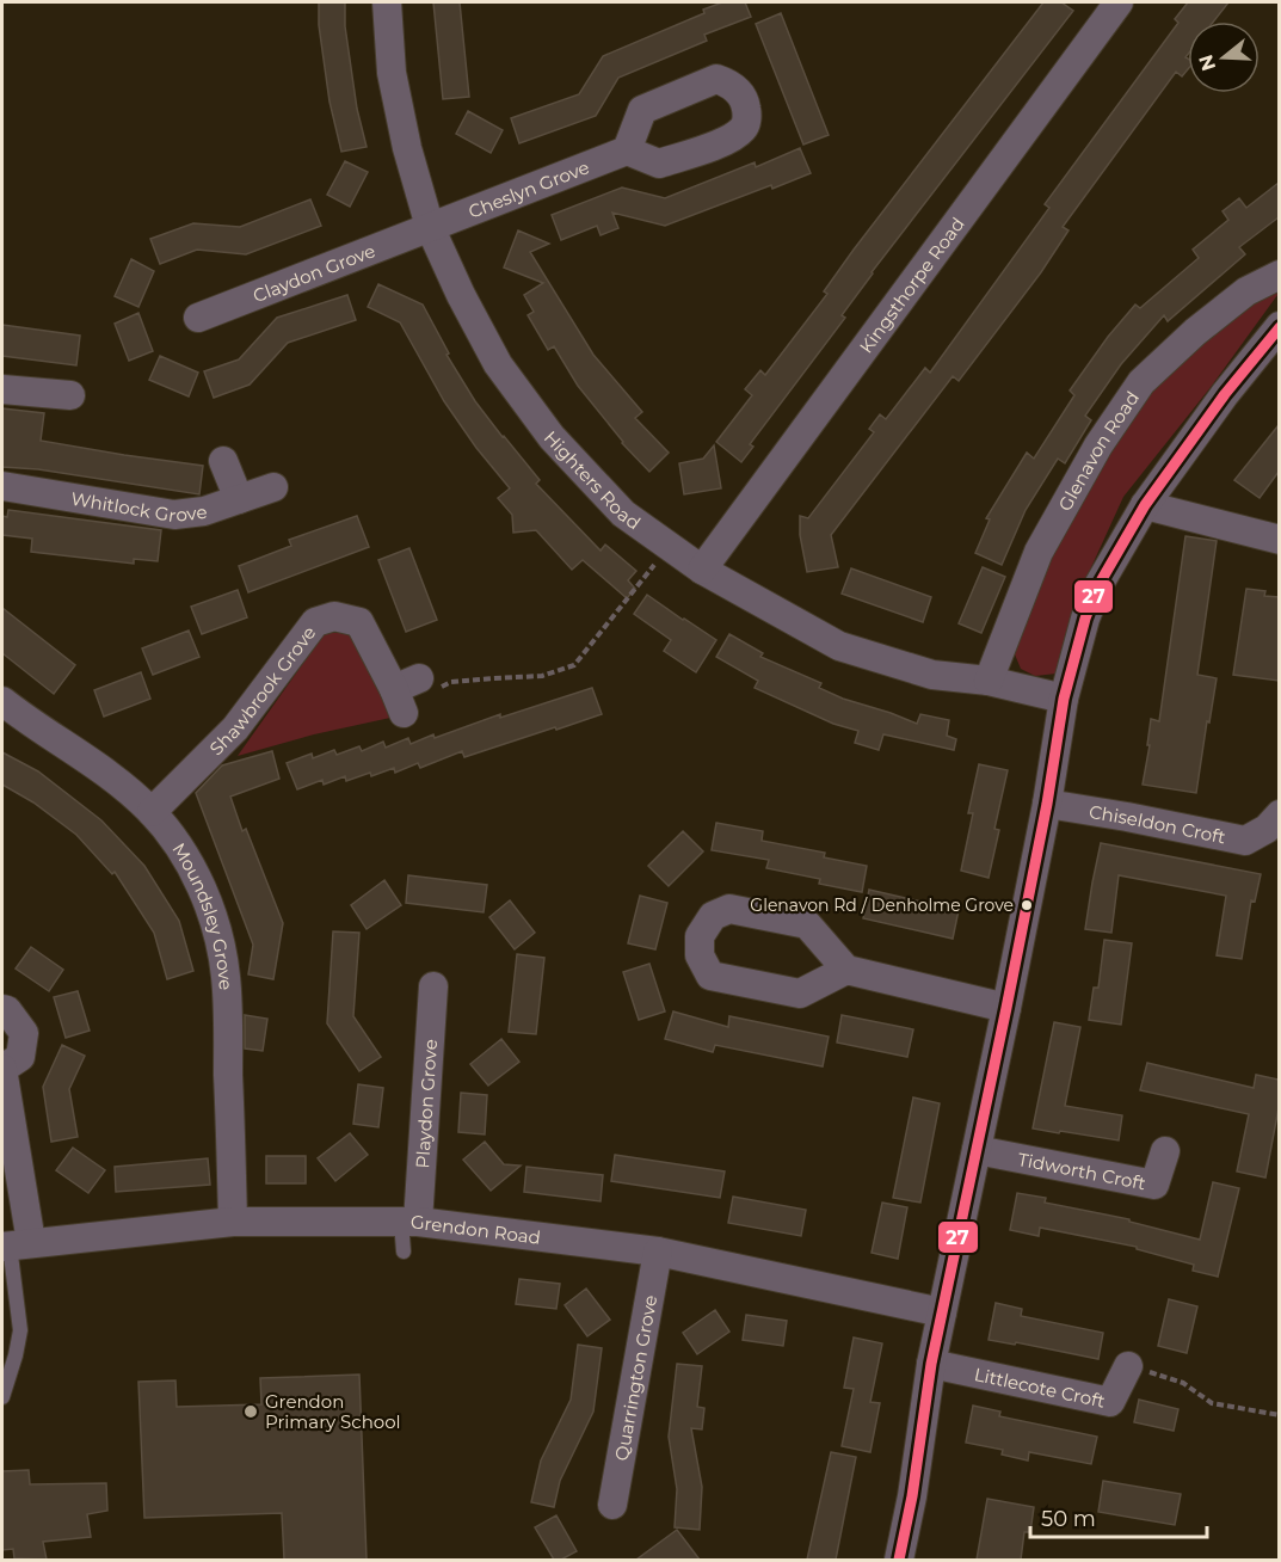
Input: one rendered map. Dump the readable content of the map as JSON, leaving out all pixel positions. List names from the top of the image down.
{
  "streets": {
    "street": [
      "Cheslyn Grove",
      "Claydon Grove",
      "Kingsthorpe Road",
      "Glenavon Road",
      "Highters Road",
      "Whitlock Grove",
      "Shawbrook Grove",
      "Chiseldon Croft",
      "Moundsley Grove",
      "Playdon Grove",
      "Tidworth Croft",
      "Grendon Road",
      "Quarrington Grove",
      "Littlecote Croft"
    ]
  },
  "crossings": [
    ["Cheslyn Grove", "Claydon Grove"],
    ["Cheslyn Grove", "Highters Road"],
    ["Claydon Grove", "Highters Road"],
    ["Kingsthorpe Road", "Highters Road"],
    ["Glenavon Road", "Highters Road"],
    ["Shawbrook Grove", "Moundsley Grove"],
    ["Moundsley Grove", "Grendon Road"],
    ["Playdon Grove", "Grendon Road"],
    ["Grendon Road", "Quarrington Grove"]
  ],
  "places": ["Glenavon Rd / Denholme Grove", "Grendon Primary School"],
  "lines": ["transit line 27"],
  "scale_bar": "50 m",
  "north": "left"
}
